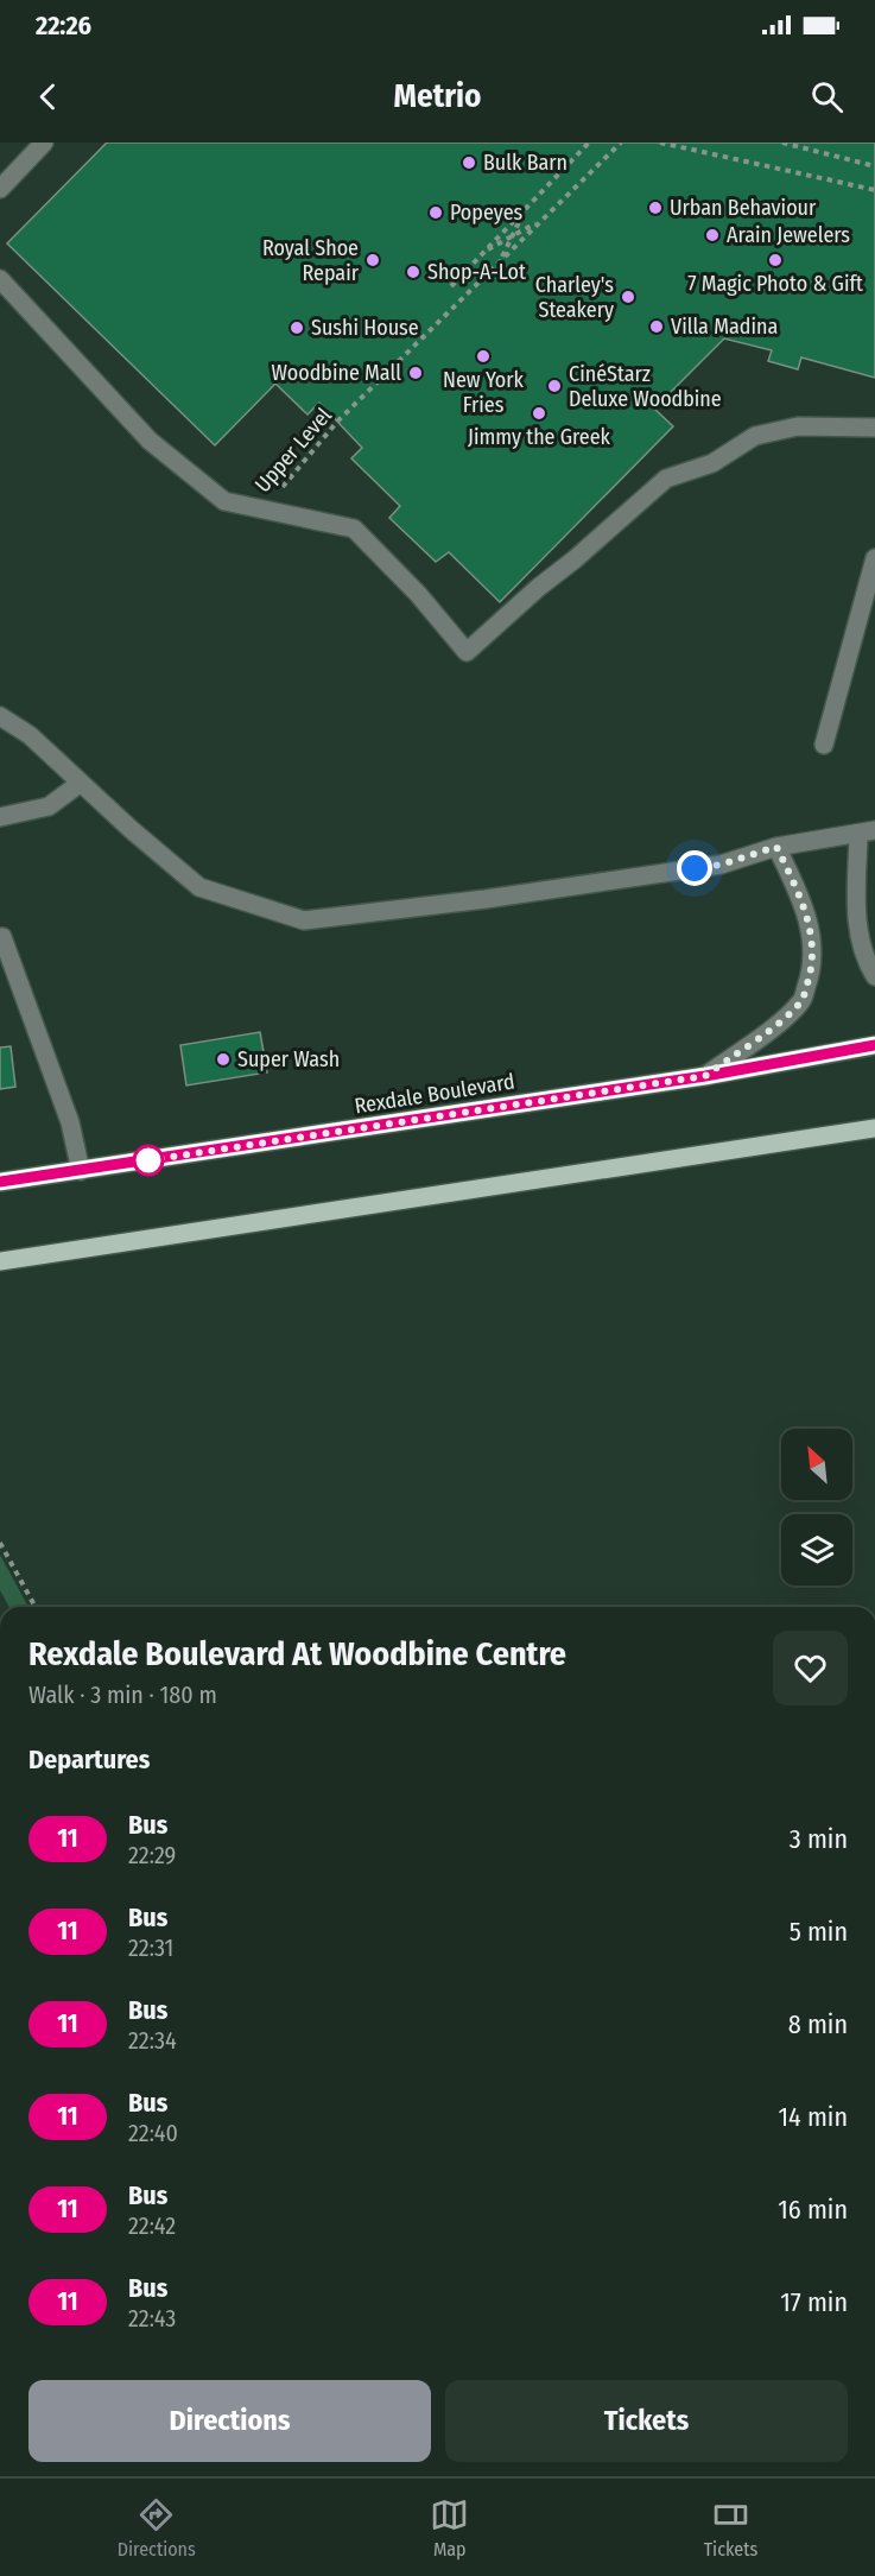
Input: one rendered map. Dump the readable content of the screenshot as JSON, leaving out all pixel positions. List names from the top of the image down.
{
  "streets": {
    "main road": ["Rexdale Boulevard"],
    "path": ["Upper Level"]
  },
  "places": [
    "Bulk Barn",
    "Urban Behaviour",
    "Popeyes",
    "Arain Jewelers",
    "Royal Shoe Repair",
    "7 Magic Photo & Gift",
    "Shop-A-Lot",
    "Charley's Steakery",
    "Villa Madina",
    "Sushi House",
    "New York Fries",
    "Woodbine Mall",
    "CinéStarz Deluxe Woodbine",
    "Jimmy the Greek",
    "Super Wash"
  ],
  "lines": ["bus line 11"],
  "north": "top left",
  "page": {
    "status": "22:26",
    "header": "Metrio",
    "heading": [
      ["Rexdale Boulevard At Woodbine Centre", "Walk · 3 min · 180 m"],
      "Departures"
    ],
    "list": [
      {
        "mark": "11",
        "name": "Bus",
        "note": "22:29",
        "value": "3 min"
      },
      {
        "mark": "11",
        "name": "Bus",
        "note": "22:31",
        "value": "5 min"
      },
      {
        "mark": "11",
        "name": "Bus",
        "note": "22:34",
        "value": "8 min"
      },
      {
        "mark": "11",
        "name": "Bus",
        "note": "22:40",
        "value": "14 min"
      },
      {
        "mark": "11",
        "name": "Bus",
        "note": "22:42",
        "value": "16 min"
      },
      {
        "mark": "11",
        "name": "Bus",
        "note": "22:43",
        "value": "17 min"
      }
    ],
    "buttons": ["Directions", "Tickets"],
    "tabs": ["Directions", "Map", "Tickets"]
  }
}
